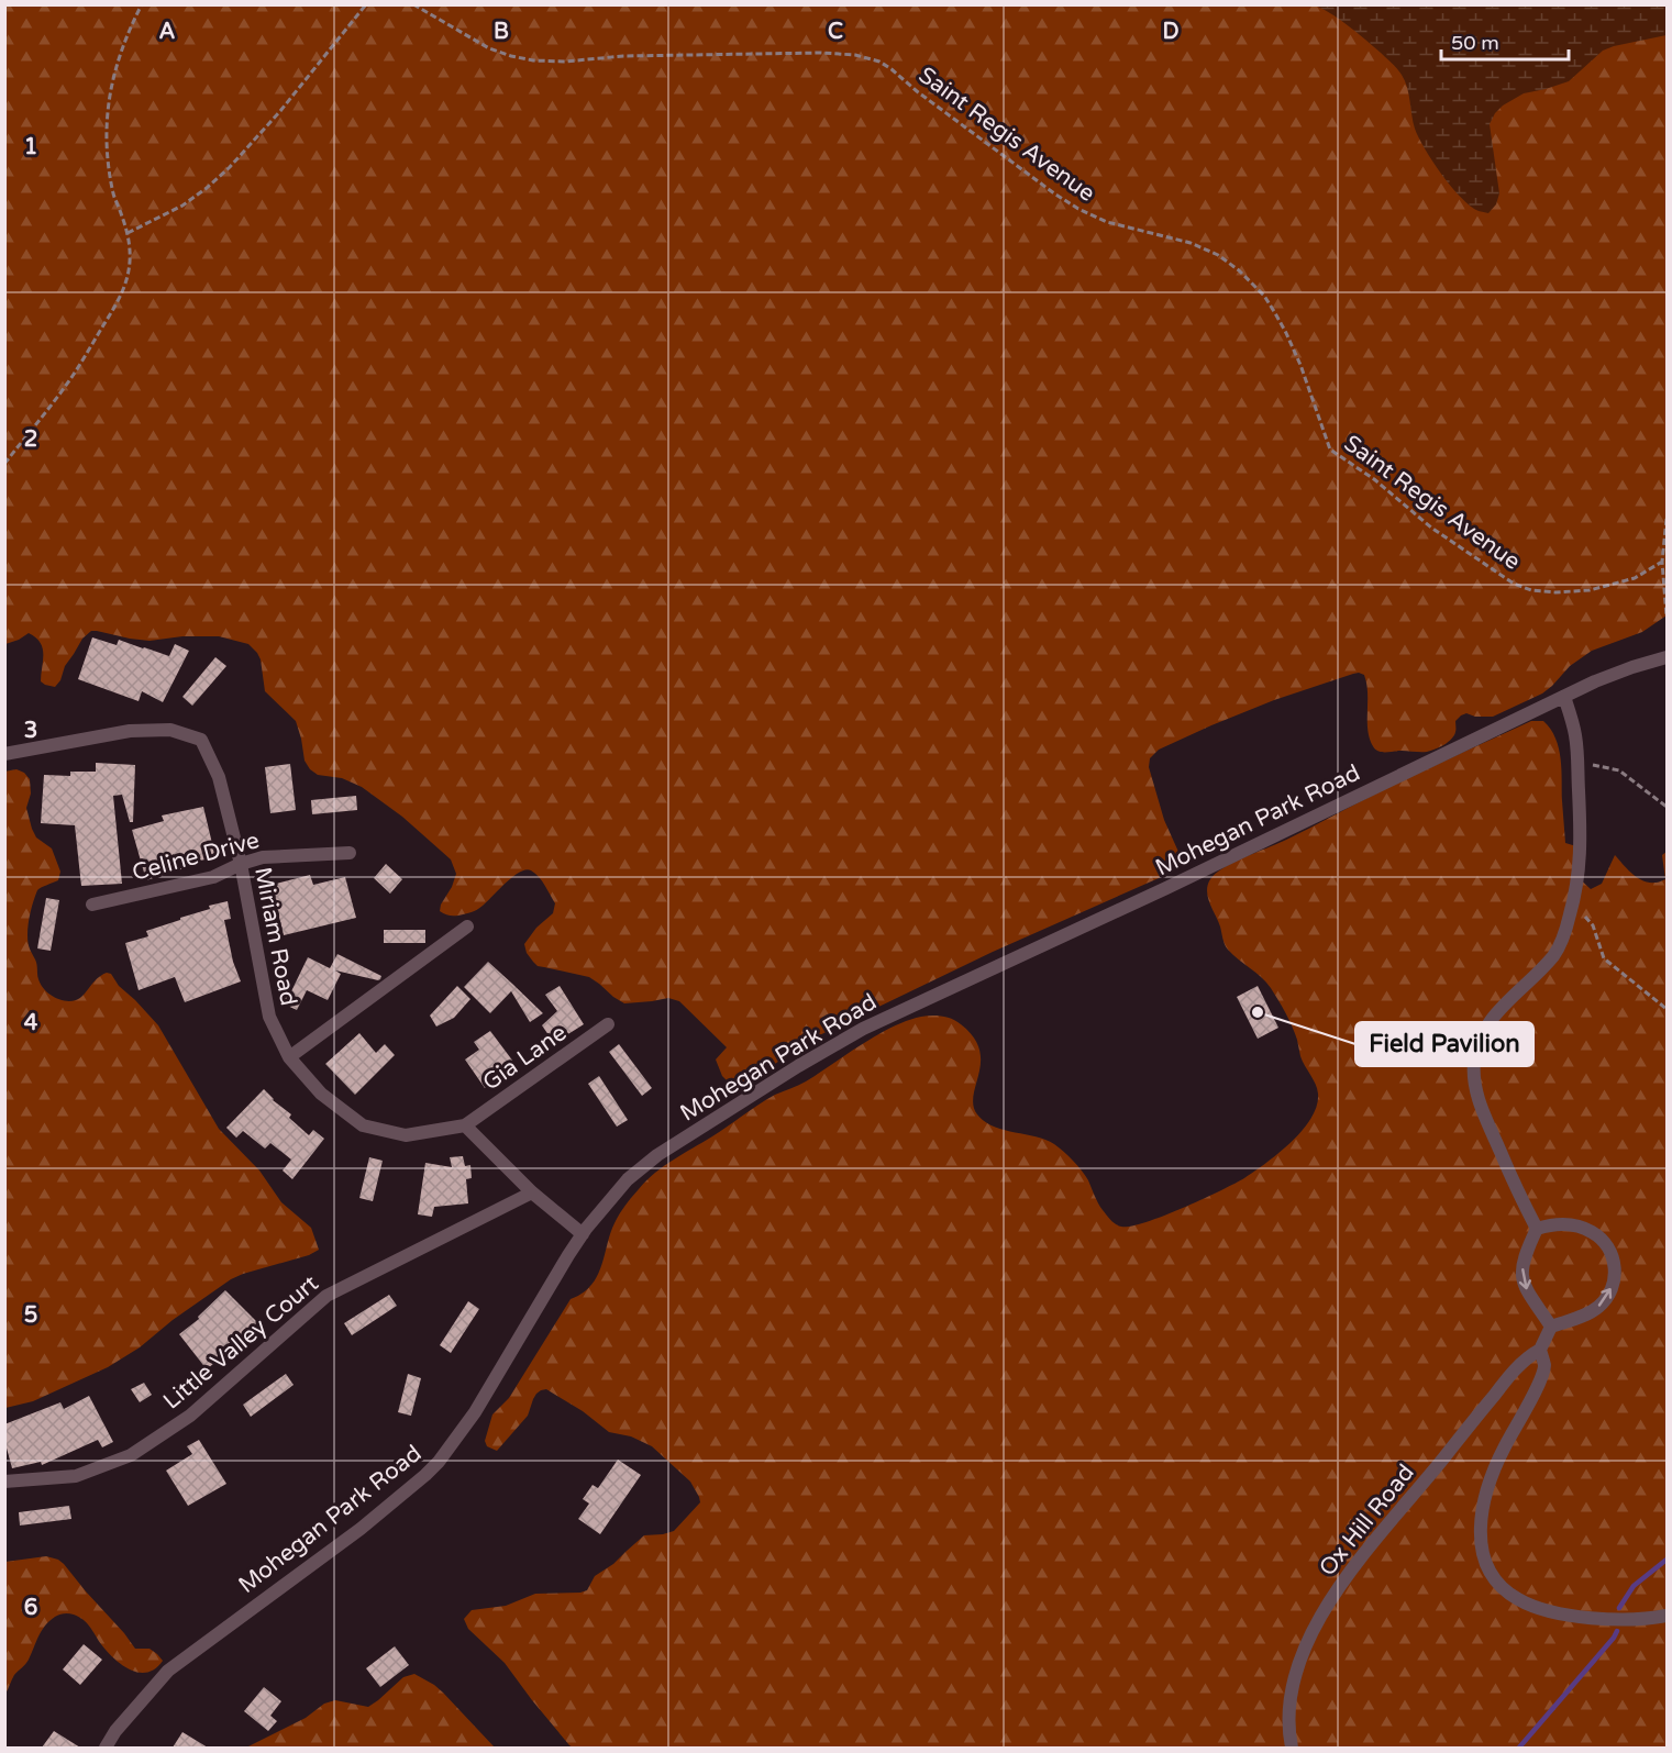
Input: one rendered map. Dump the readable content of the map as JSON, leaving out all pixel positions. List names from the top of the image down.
{
  "streets": {
    "street": [
      "Mohegan Park Road",
      "Celine Drive",
      "Miriam Road",
      "Gia Lane",
      "Little Valley Court",
      "Ox Hill Road"
    ],
    "path": ["Saint Regis Avenue"]
  },
  "crossings": [
    ["Celine Drive", "Miriam Road"],
    ["Miriam Road", "Gia Lane"]
  ],
  "places": ["Field Pavilion"],
  "scale_bar": "50 m",
  "grid": {
    "columns": [
      "A",
      "B",
      "C",
      "D"
    ],
    "rows": [
      "1",
      "2",
      "3",
      "4",
      "5",
      "6"
    ]
  }
}
